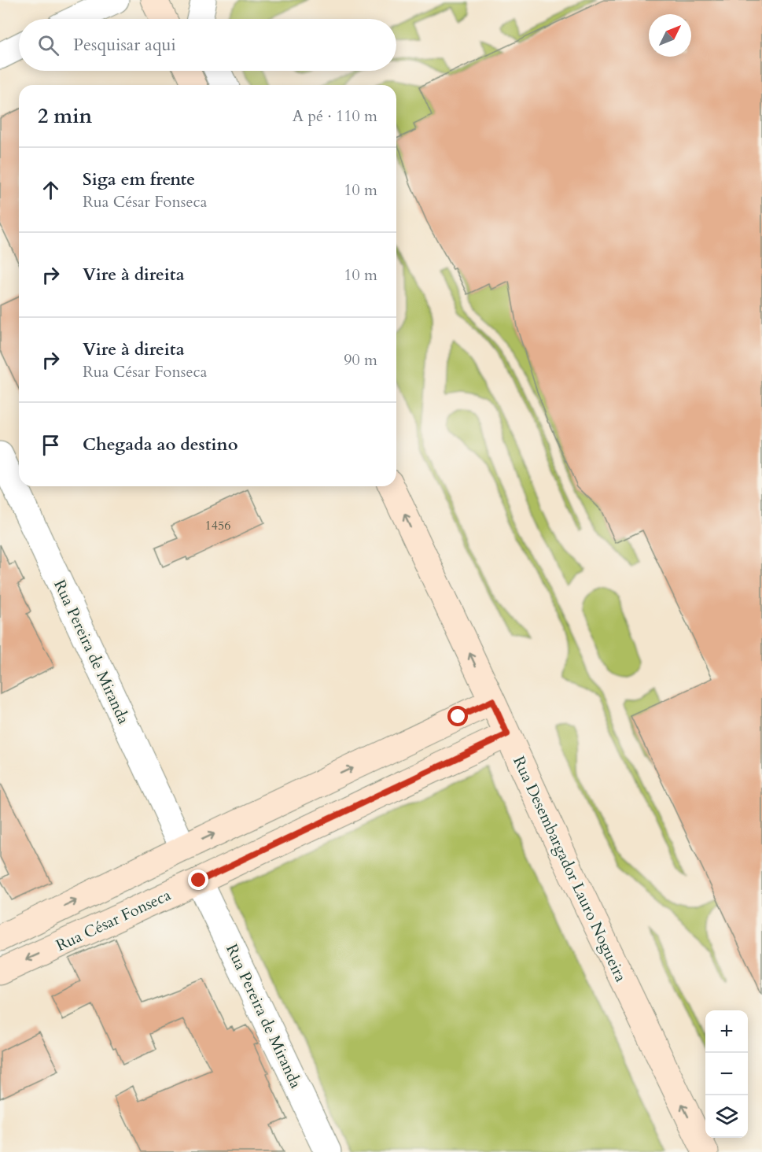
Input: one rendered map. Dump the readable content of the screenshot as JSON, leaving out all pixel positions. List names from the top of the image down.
{
  "streets": {
    "street": ["Rua Pereira de Miranda", "Rua Desembargador Lauro Nogueira", "Rua César Fonseca"]
  },
  "crossings": [
    ["Rua Pereira de Miranda", "Rua César Fonseca"],
    ["Rua Desembargador Lauro Nogueira", "Rua César Fonseca"]
  ],
  "one_way": ["Rua Desembargador Lauro Nogueira"],
  "house_numbers": ["1456"],
  "north": "top right",
  "page": {
    "search": "Pesquisar aqui",
    "heading": ["2 min", "A pé · 110 m"],
    "list": [
      ["Siga em frente", "Rua César Fonseca", "10 m"],
      ["Vire à direita", "10 m"],
      ["Vire à direita", "Rua César Fonseca", "90 m"],
      "Chegada ao destino"
    ],
    "map_buttons": ["+", "−"]
  }
}
